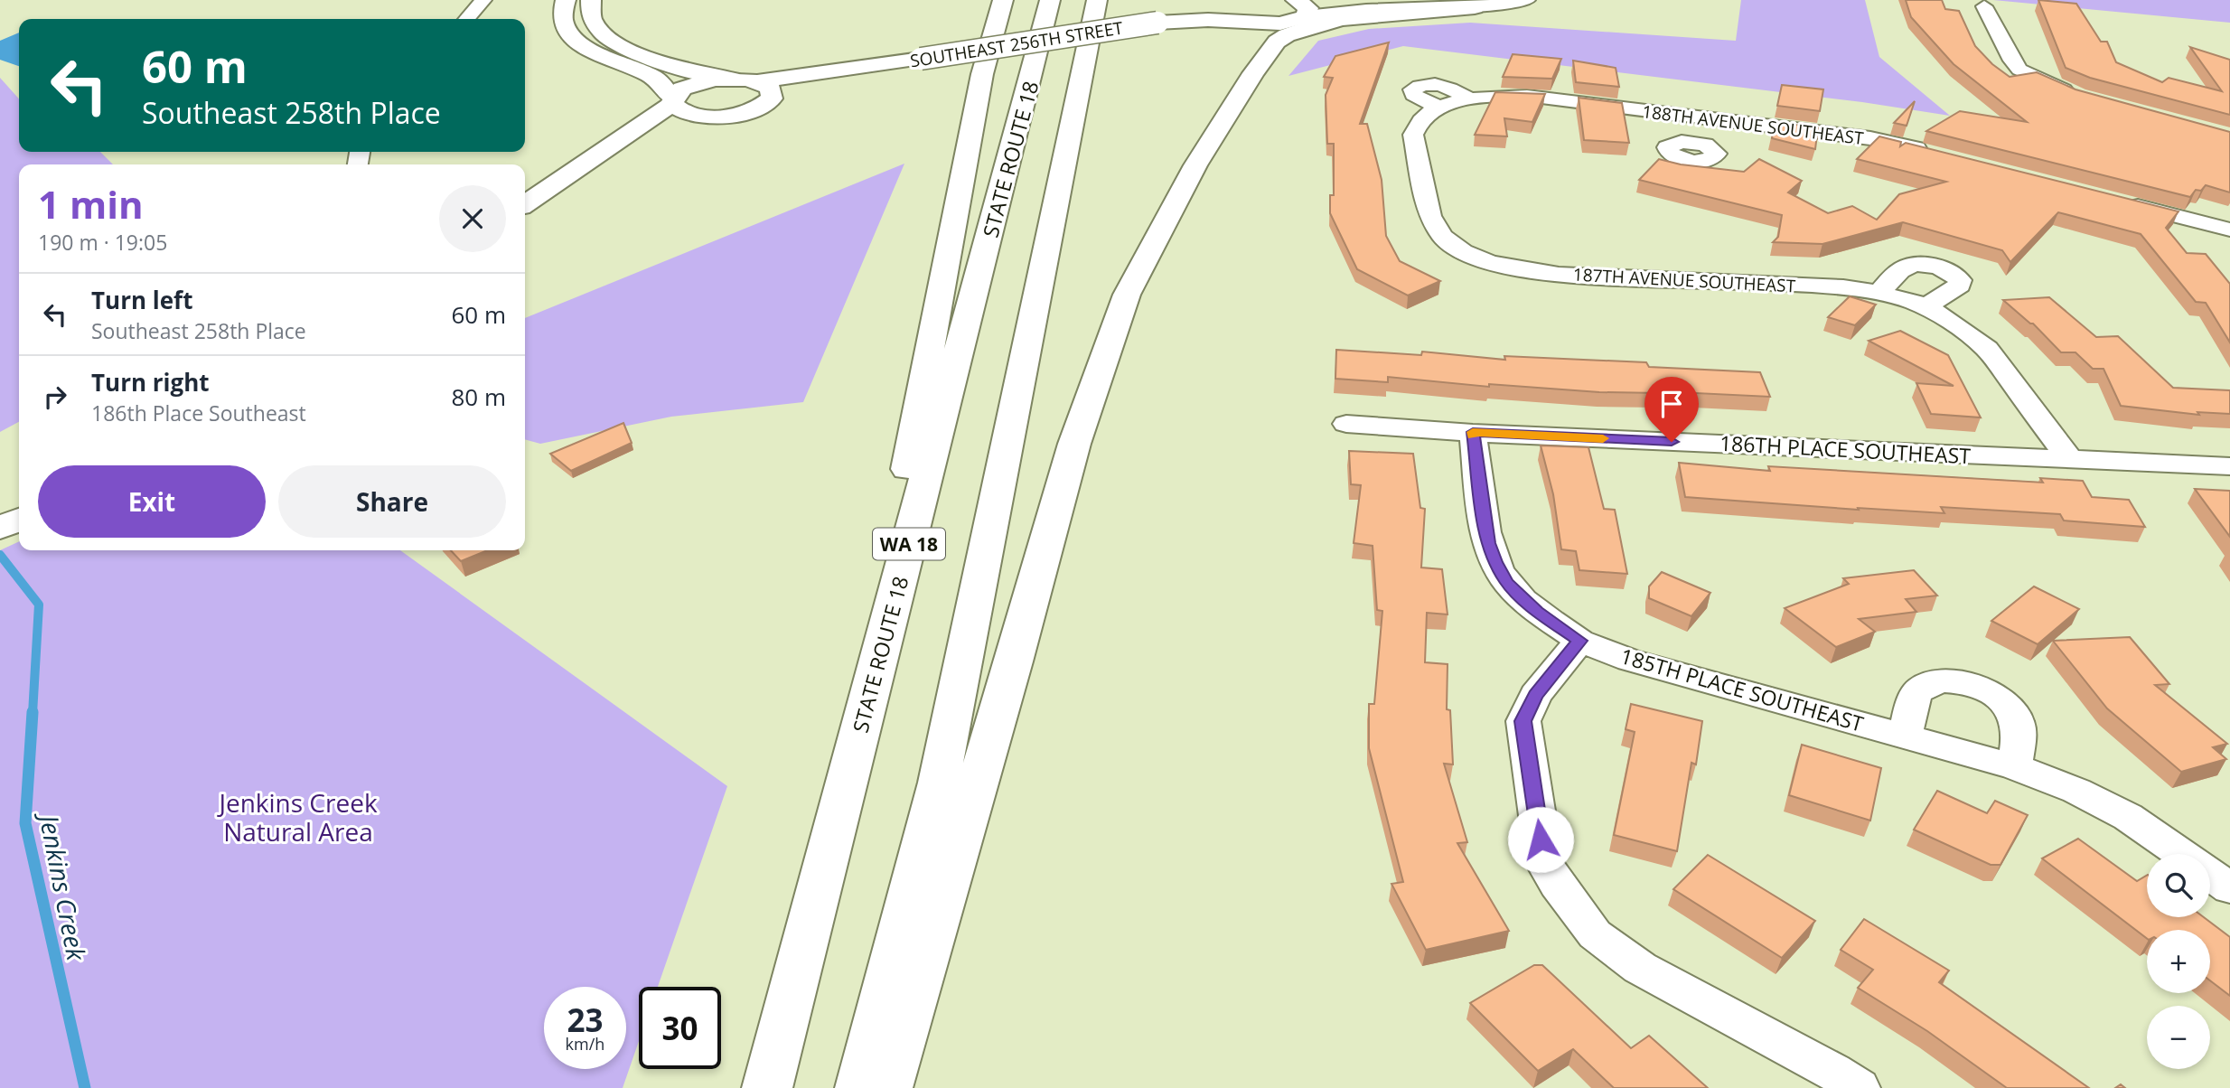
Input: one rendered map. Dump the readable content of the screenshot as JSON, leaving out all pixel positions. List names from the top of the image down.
{
  "streets": {
    "main road": ["SOUTHEAST 256TH STREET", "STATE ROUTE 18", "WA 18"],
    "street": [
      "188TH AVENUE SOUTHEAST",
      "187TH AVENUE SOUTHEAST",
      "186TH PLACE SOUTHEAST",
      "185TH PLACE SOUTHEAST"
    ]
  },
  "crossings": [
    ["188TH AVENUE SOUTHEAST", "187TH AVENUE SOUTHEAST"],
    ["187TH AVENUE SOUTHEAST", "186TH PLACE SOUTHEAST"],
    ["186TH PLACE SOUTHEAST", "185TH PLACE SOUTHEAST"]
  ],
  "water": ["Jenkins Creek"],
  "parks": ["Jenkins Creek Natural Area"],
  "page": {
    "turn": ["60 m", "Southeast 258th Place"],
    "heading": ["1 min", "190 m · 19:05"],
    "list": [
      {
        "name": "Turn left",
        "note": "Southeast 258th Place",
        "value": "60 m"
      },
      {
        "name": "Turn right",
        "note": "186th Place Southeast",
        "value": "80 m"
      }
    ],
    "buttons": ["Exit", "Share"],
    "map_buttons": ["+", "−"],
    "speed": "23 km/h",
    "limit": "30"
  }
}
